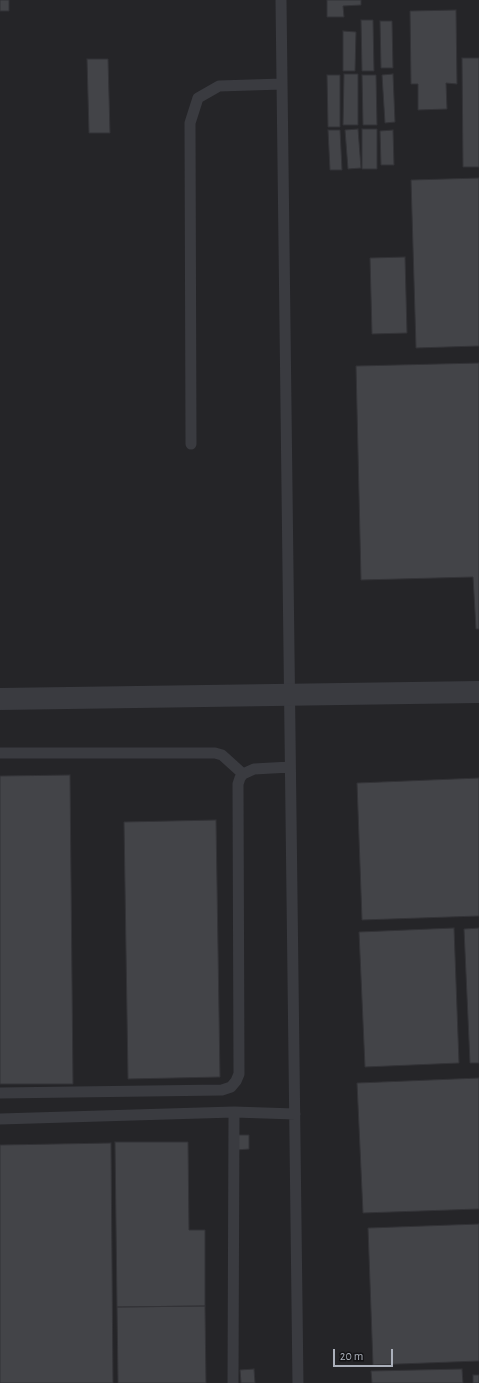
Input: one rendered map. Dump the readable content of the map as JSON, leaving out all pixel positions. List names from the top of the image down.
{
  "scale_bar": "20 m"
}
